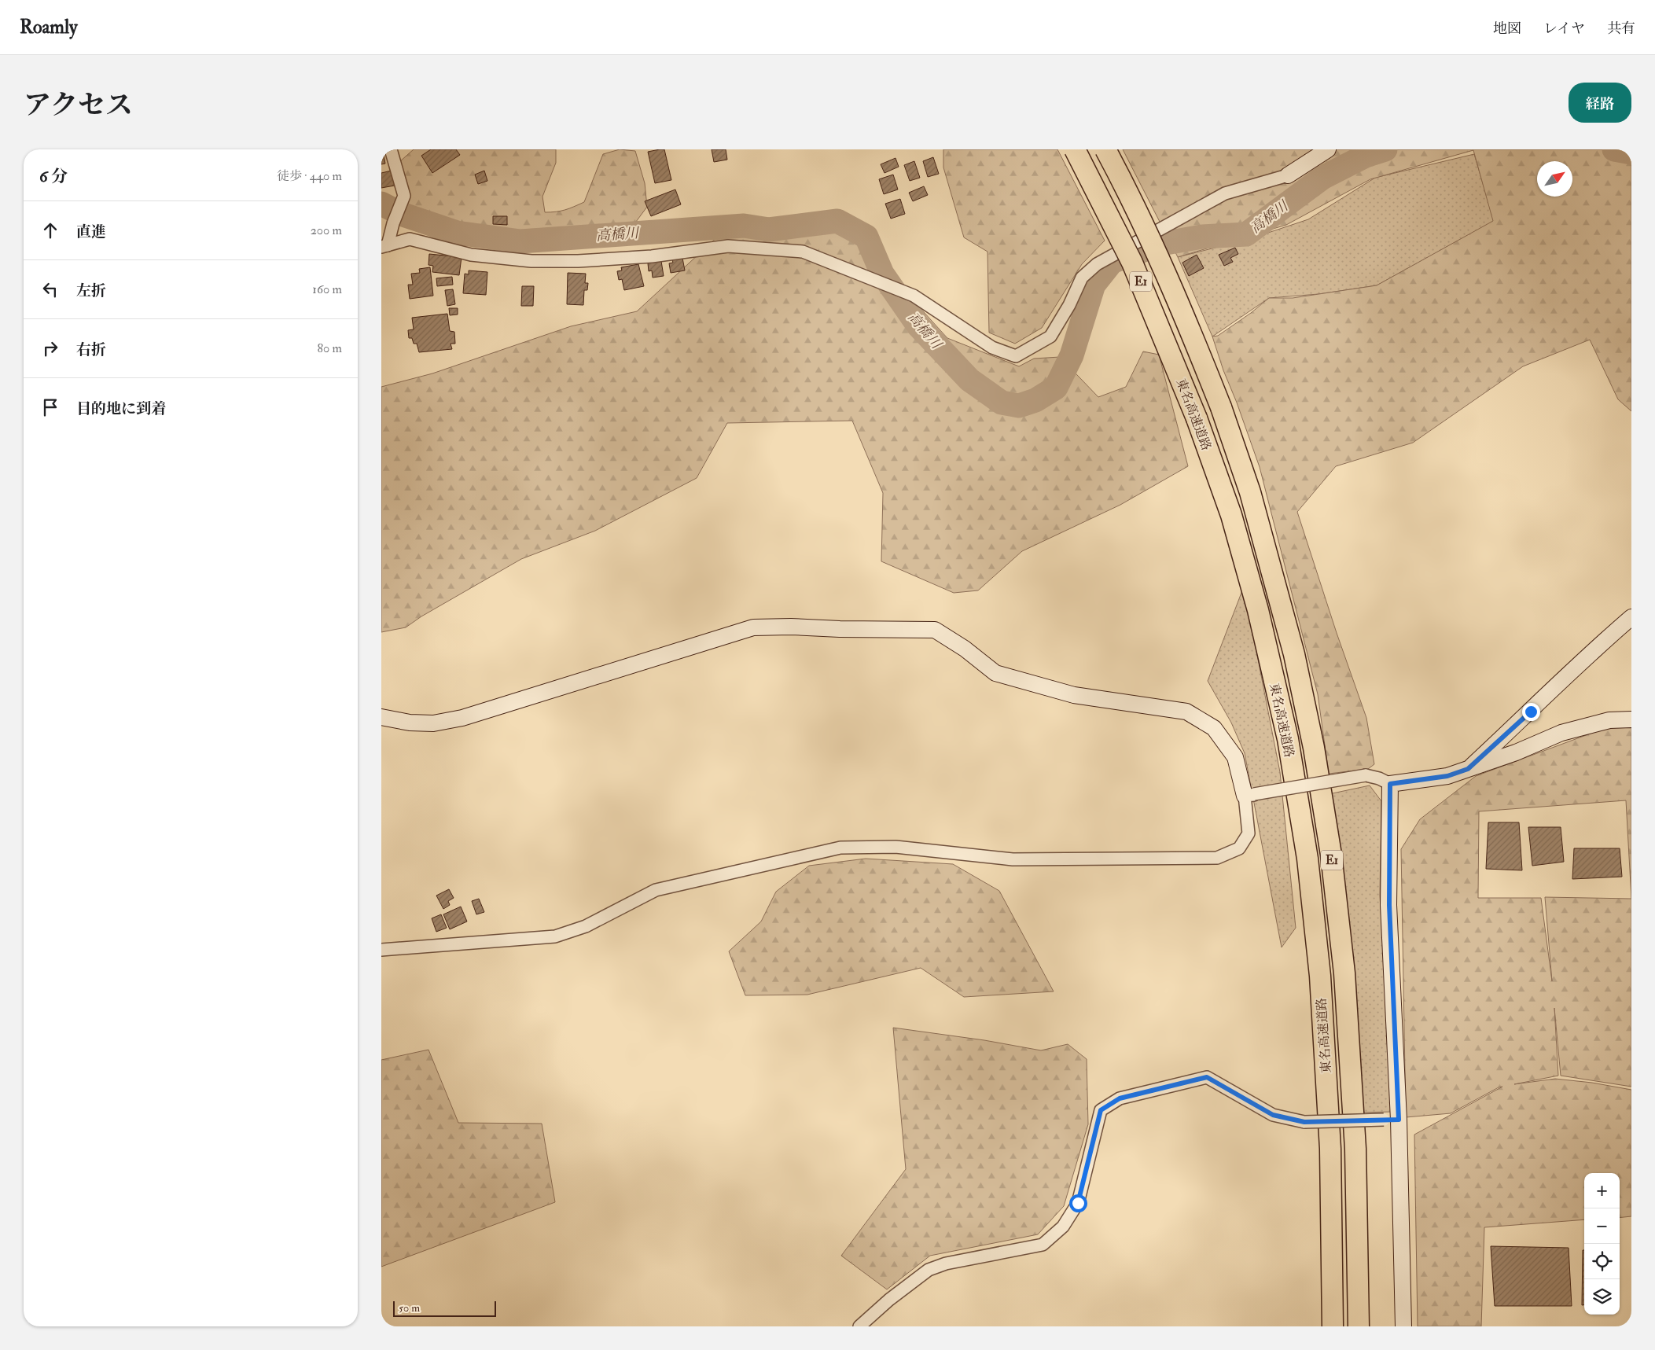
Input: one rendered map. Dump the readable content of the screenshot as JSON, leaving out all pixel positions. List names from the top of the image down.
{
  "streets": {
    "highway": ["E1", "東名高速道路"]
  },
  "water": ["高橋川"],
  "scale_bar": "50 m",
  "north": "top right",
  "page": {
    "header": "Roamly",
    "nav": ["地図", "レイヤ", "共有"],
    "title": "アクセス",
    "buttons": "経路",
    "heading": ["6 分", "徒歩 · 440 m"],
    "list": [
      ["直進", "200 m"],
      ["左折", "160 m"],
      ["右折", "80 m"],
      "目的地に到着"
    ],
    "map_buttons": ["+", "−"],
    "scale": "50 m"
  }
}
